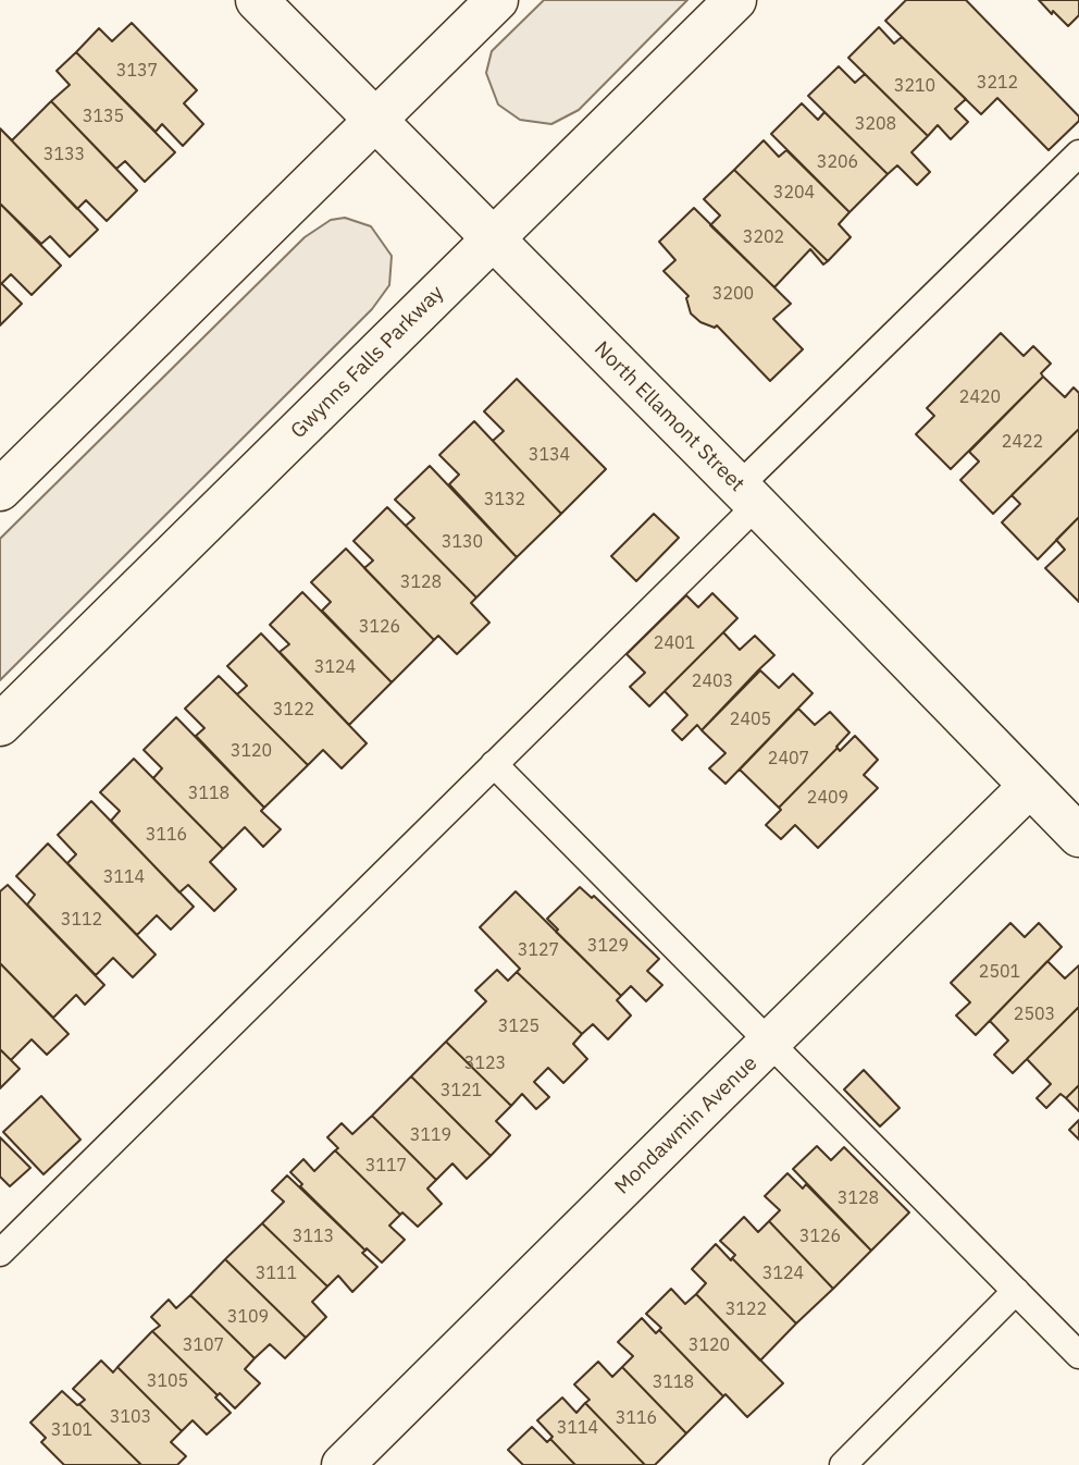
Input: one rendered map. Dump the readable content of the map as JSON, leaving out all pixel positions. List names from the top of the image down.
{
  "streets": {
    "street": ["Gwynns Falls Parkway", "North Ellamont Street", "Mondawmin Avenue"]
  },
  "crossings": [
    ["Gwynns Falls Parkway", "North Ellamont Street"],
    ["North Ellamont Street", "Mondawmin Avenue"]
  ],
  "house_numbers": [
    "3137",
    "3212",
    "3210",
    "3135",
    "3208",
    "3133",
    "3206",
    "3204",
    "3202",
    "3200",
    "2420",
    "2422",
    "3134",
    "3132",
    "3130",
    "3128",
    "3126",
    "2401",
    "3124",
    "2403",
    "3122",
    "2405",
    "3120",
    "2407",
    "3118",
    "2409",
    "3116",
    "3114",
    "3112",
    "3129",
    "3127",
    "2501",
    "2503",
    "3125",
    "3123",
    "3121",
    "3119",
    "3117",
    "3128",
    "3113",
    "3126",
    "3111",
    "3124",
    "3122",
    "3109",
    "3107",
    "3120",
    "3105",
    "3118",
    "3103",
    "3116",
    "3114",
    "3101"
  ]
}
